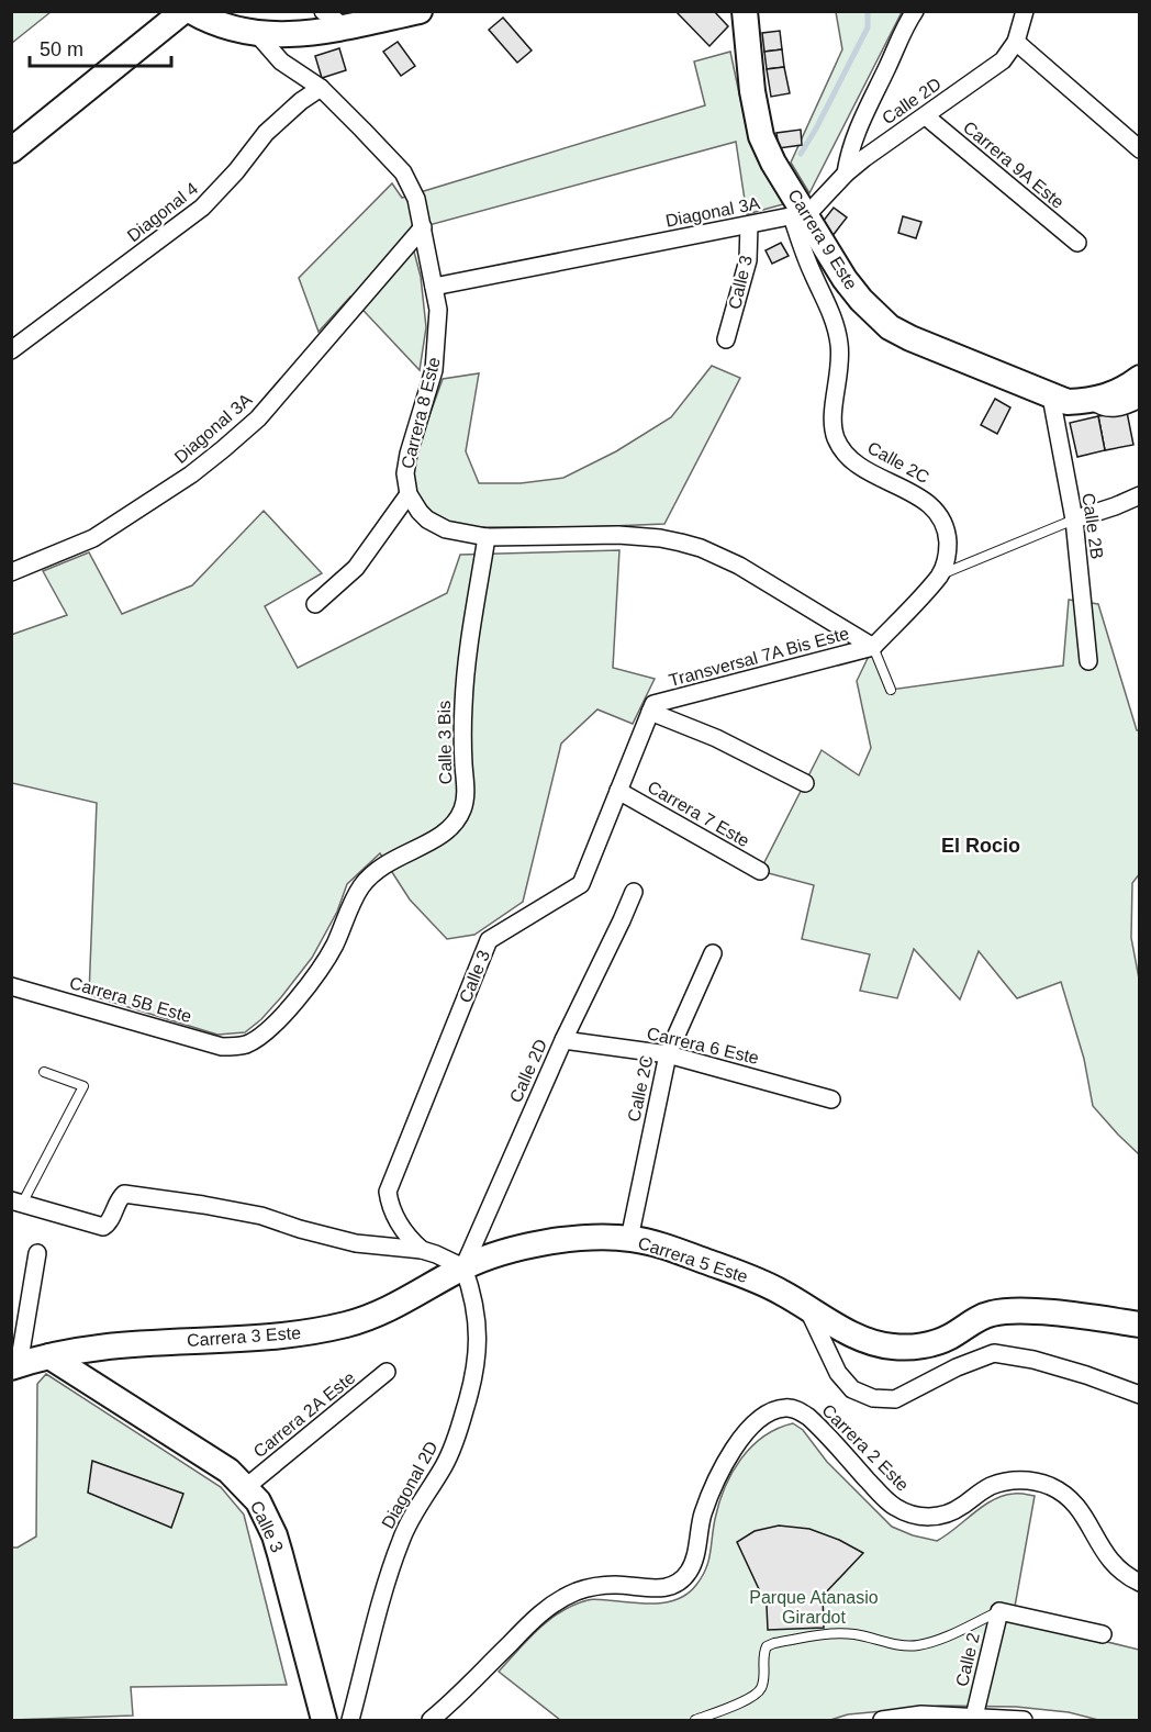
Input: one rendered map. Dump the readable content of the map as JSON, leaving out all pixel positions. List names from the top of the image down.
{
  "streets": {
    "street": [
      "Calle 2D",
      "Carrera 9A Este",
      "Diagonal 4",
      "Diagonal 3A",
      "Carrera 9 Este",
      "Calle 3",
      "Carrera 8 Este",
      "Calle 2C",
      "Calle 2B",
      "Transversal 7A Bis Este",
      "Calle 3 Bis",
      "Carrera 7 Este",
      "Carrera 5B Este",
      "Carrera 6 Este",
      "Carrera 5 Este",
      "Carrera 3 Este",
      "Carrera 2A Este",
      "Carrera 2 Este",
      "Diagonal 2D",
      "Calle 2"
    ]
  },
  "crossings": [
    ["Calle 2D", "Carrera 9A Este"],
    ["Calle 2D", "Diagonal 3A"],
    ["Calle 2D", "Carrera 9 Este"],
    ["Calle 2D", "Calle 2C"],
    ["Calle 2D", "Carrera 6 Este"],
    ["Calle 2D", "Carrera 5 Este"],
    ["Calle 2D", "Carrera 3 Este"],
    ["Calle 2D", "Diagonal 2D"],
    ["Diagonal 4", "Carrera 8 Este"],
    ["Diagonal 3A", "Carrera 9 Este"],
    ["Diagonal 3A", "Calle 3"],
    ["Diagonal 3A", "Carrera 8 Este"],
    ["Diagonal 3A", "Calle 2C"],
    ["Carrera 9 Este", "Calle 2C"],
    ["Carrera 9 Este", "Calle 2B"],
    ["Calle 3", "Transversal 7A Bis Este"],
    ["Calle 3", "Carrera 7 Este"],
    ["Calle 3", "Carrera 3 Este"],
    ["Calle 3", "Carrera 2A Este"],
    ["Carrera 8 Este", "Calle 2C"],
    ["Carrera 8 Este", "Transversal 7A Bis Este"],
    ["Carrera 8 Este", "Calle 3 Bis"],
    ["Calle 2C", "Transversal 7A Bis Este"],
    ["Calle 2C", "Carrera 6 Este"],
    ["Calle 2C", "Carrera 5 Este"],
    ["Calle 3 Bis", "Carrera 5B Este"],
    ["Carrera 5 Este", "Carrera 3 Este"],
    ["Carrera 5 Este", "Diagonal 2D"],
    ["Carrera 3 Este", "Diagonal 2D"]
  ],
  "districts": ["El Rocio"],
  "parks": ["Parque Atanasio Girardot"],
  "scale_bar": "50 m"
}
